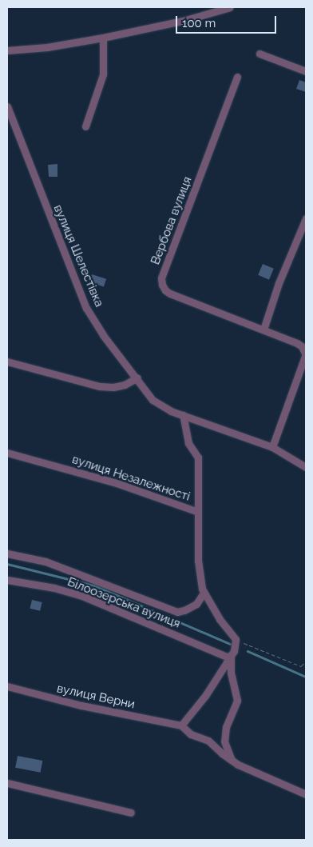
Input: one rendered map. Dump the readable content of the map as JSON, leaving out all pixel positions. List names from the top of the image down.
{
  "streets": {
    "street": [
      "Вербова вулиця",
      "вулиця Шелестівка",
      "вулиця Незалежності",
      "Білоозерська вулиця",
      "вулиця Верни"
    ]
  },
  "crossings": [
    ["вулиця Шелестівка", "вулиця Незалежності"]
  ],
  "scale_bar": "100 m"
}
